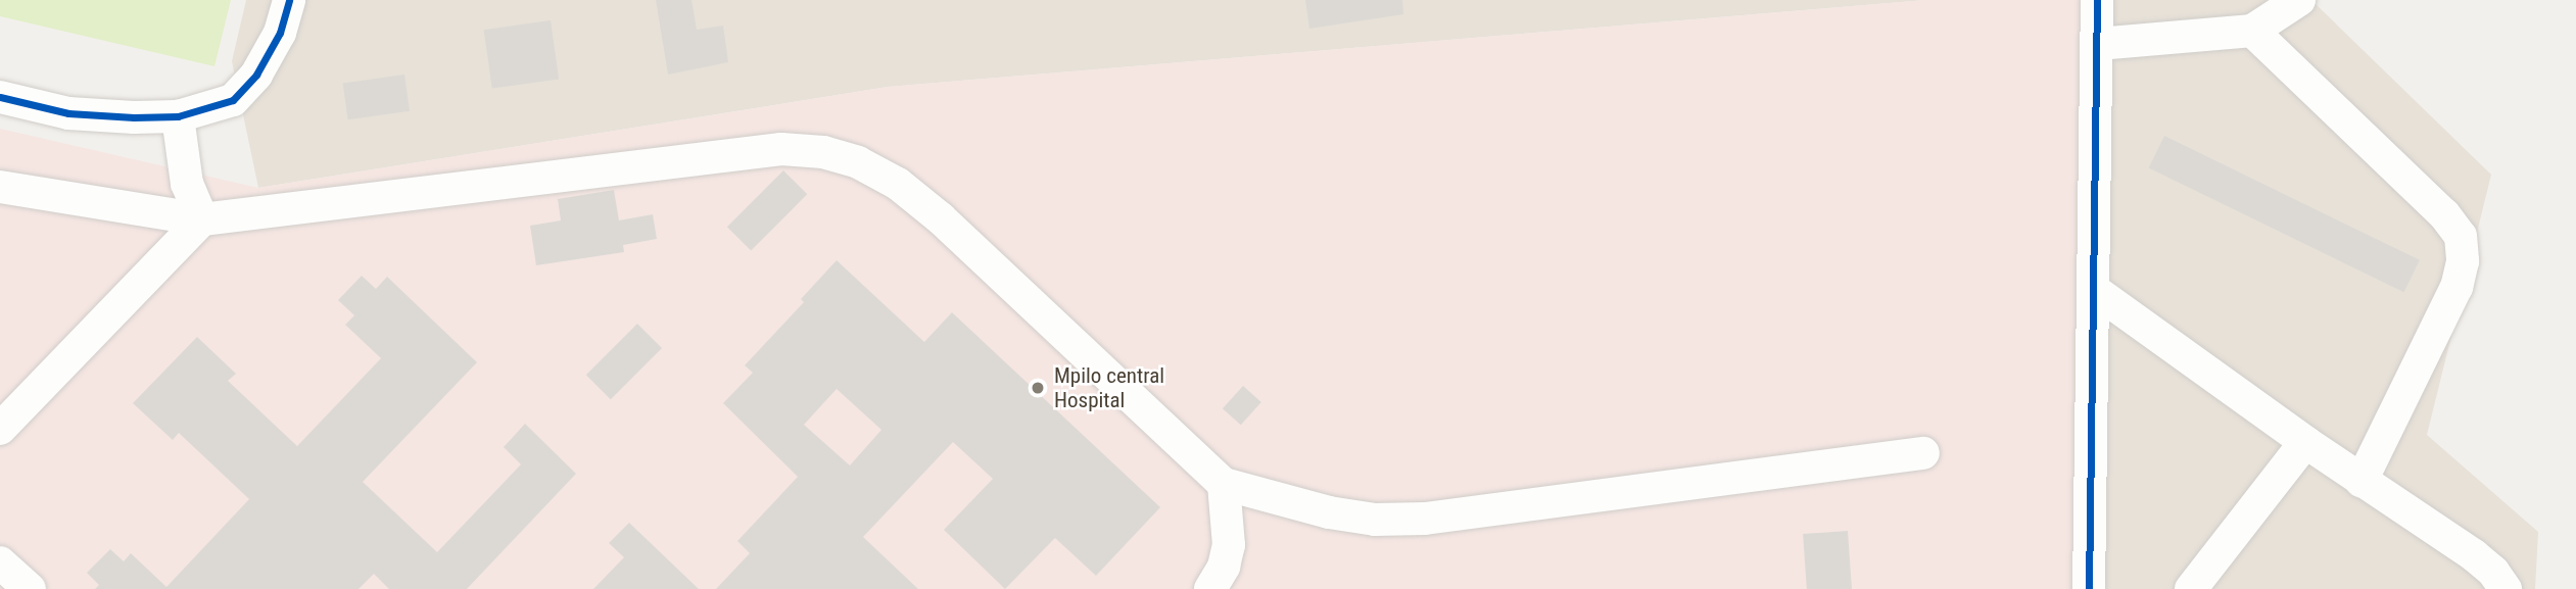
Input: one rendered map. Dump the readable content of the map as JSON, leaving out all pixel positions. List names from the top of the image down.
{
  "places": ["Mpilo central Hospital"]
}
